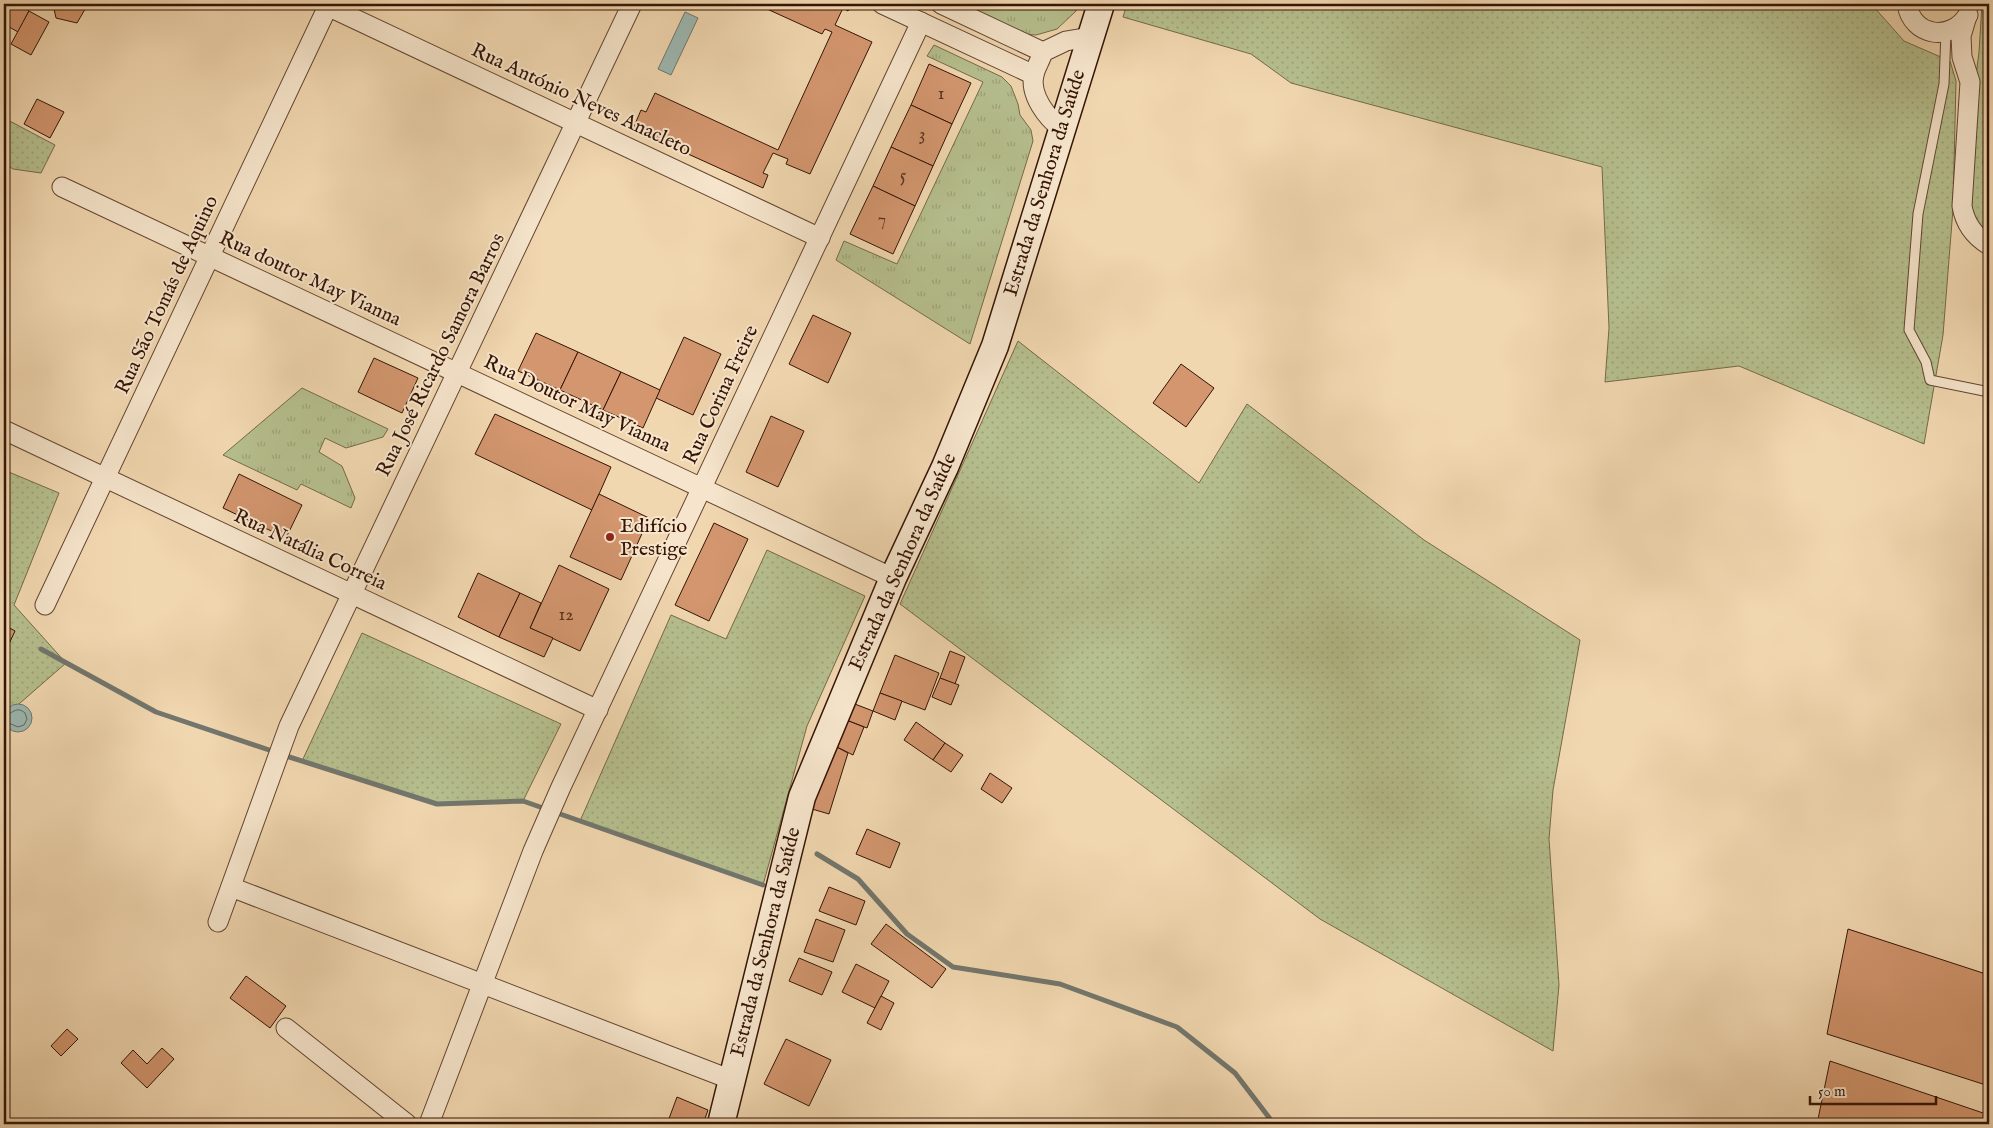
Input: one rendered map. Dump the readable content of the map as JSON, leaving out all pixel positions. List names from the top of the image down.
{
  "streets": {
    "street": [
      "Rua António Neves Anacleto",
      "Estrada da Senhora da Saúde",
      "Rua doutor May Vianna",
      "Rua São Tomás de Aquino",
      "Rua José Ricardo Samora Barros",
      "Rua Corina Freire",
      "Rua Doutor May Vianna",
      "Rua Natália Correia"
    ]
  },
  "crossings": [
    ["Rua António Neves Anacleto", "Rua São Tomás de Aquino"],
    ["Rua António Neves Anacleto", "Rua José Ricardo Samora Barros"],
    ["Rua António Neves Anacleto", "Rua Corina Freire"],
    ["Estrada da Senhora da Saúde", "Rua Doutor May Vianna"],
    ["Rua doutor May Vianna", "Rua São Tomás de Aquino"],
    ["Rua doutor May Vianna", "Rua José Ricardo Samora Barros"],
    ["Rua doutor May Vianna", "Rua Doutor May Vianna"],
    ["Rua São Tomás de Aquino", "Rua Natália Correia"],
    ["Rua José Ricardo Samora Barros", "Rua Doutor May Vianna"],
    ["Rua José Ricardo Samora Barros", "Rua Natália Correia"],
    ["Rua Corina Freire", "Rua Doutor May Vianna"],
    ["Rua Corina Freire", "Rua Natália Correia"]
  ],
  "places": ["Edifício Prestige"],
  "house_numbers": [
    "1",
    "3",
    "5",
    "7",
    "12"
  ],
  "scale_bar": "50 m"
}
